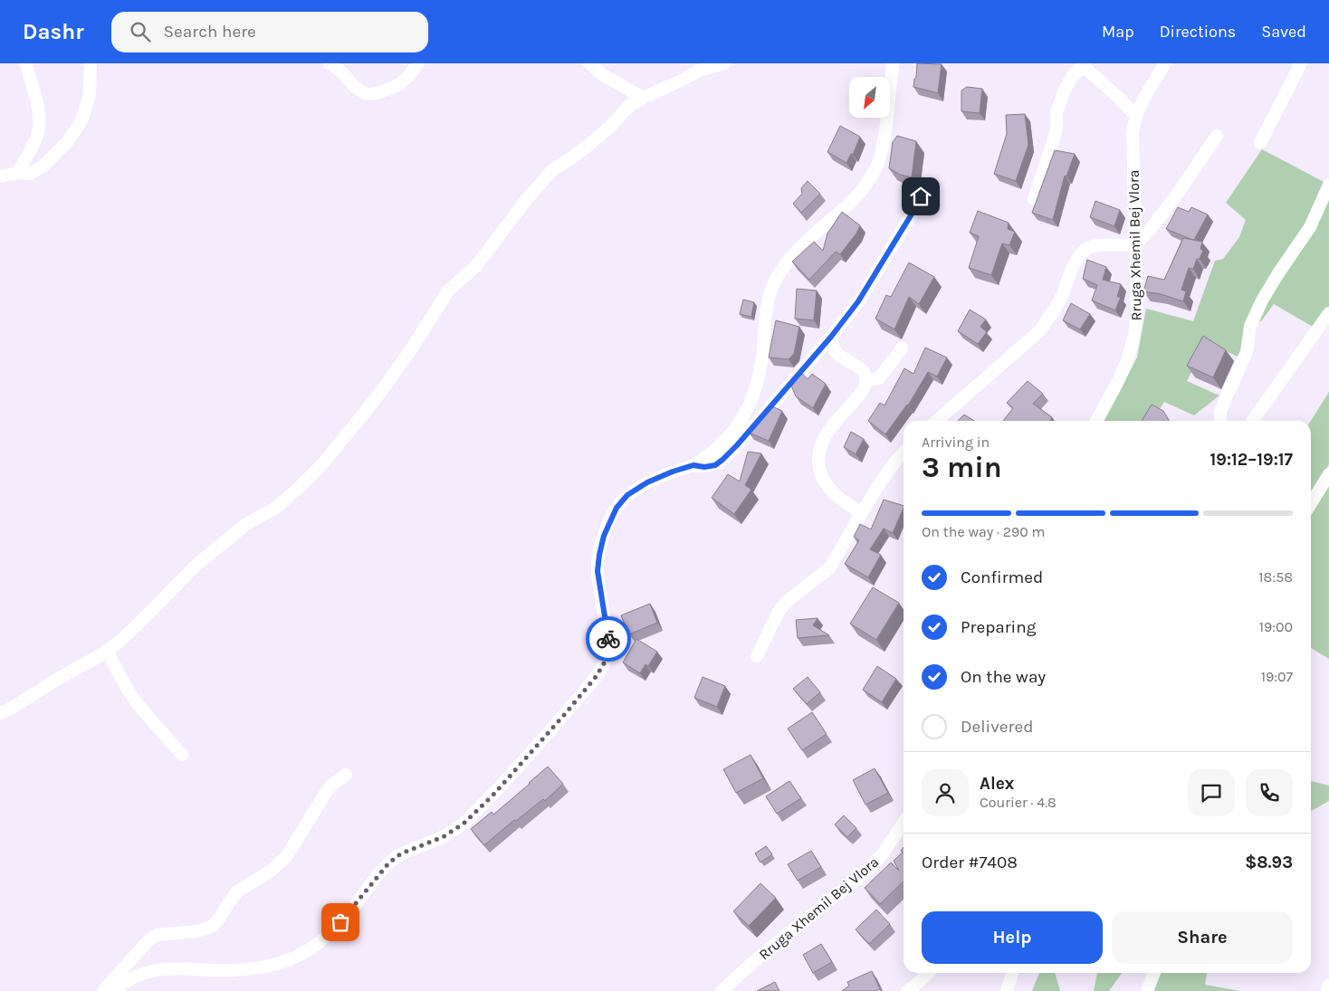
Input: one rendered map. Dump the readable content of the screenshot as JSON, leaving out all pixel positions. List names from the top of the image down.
{
  "streets": {
    "street": ["Rruga Xhemil Bej Vlora"]
  },
  "north": "bottom left",
  "page": {
    "header": "Dashr",
    "search": "Search here",
    "nav": ["Map", "Directions", "Saved"],
    "heading": ["3 min", "Arriving in", "19:12–19:17"],
    "panel": [
      "Alex",
      "Courier · 4.8",
      "Order #7408",
      "$8.93"
    ],
    "bar": "On the way · 290 m",
    "list": [
      ["Confirmed", "18:58"],
      ["Preparing", "19:00"],
      ["On the way", "19:07"],
      "Delivered"
    ],
    "buttons": ["Help", "Share"]
  }
}
